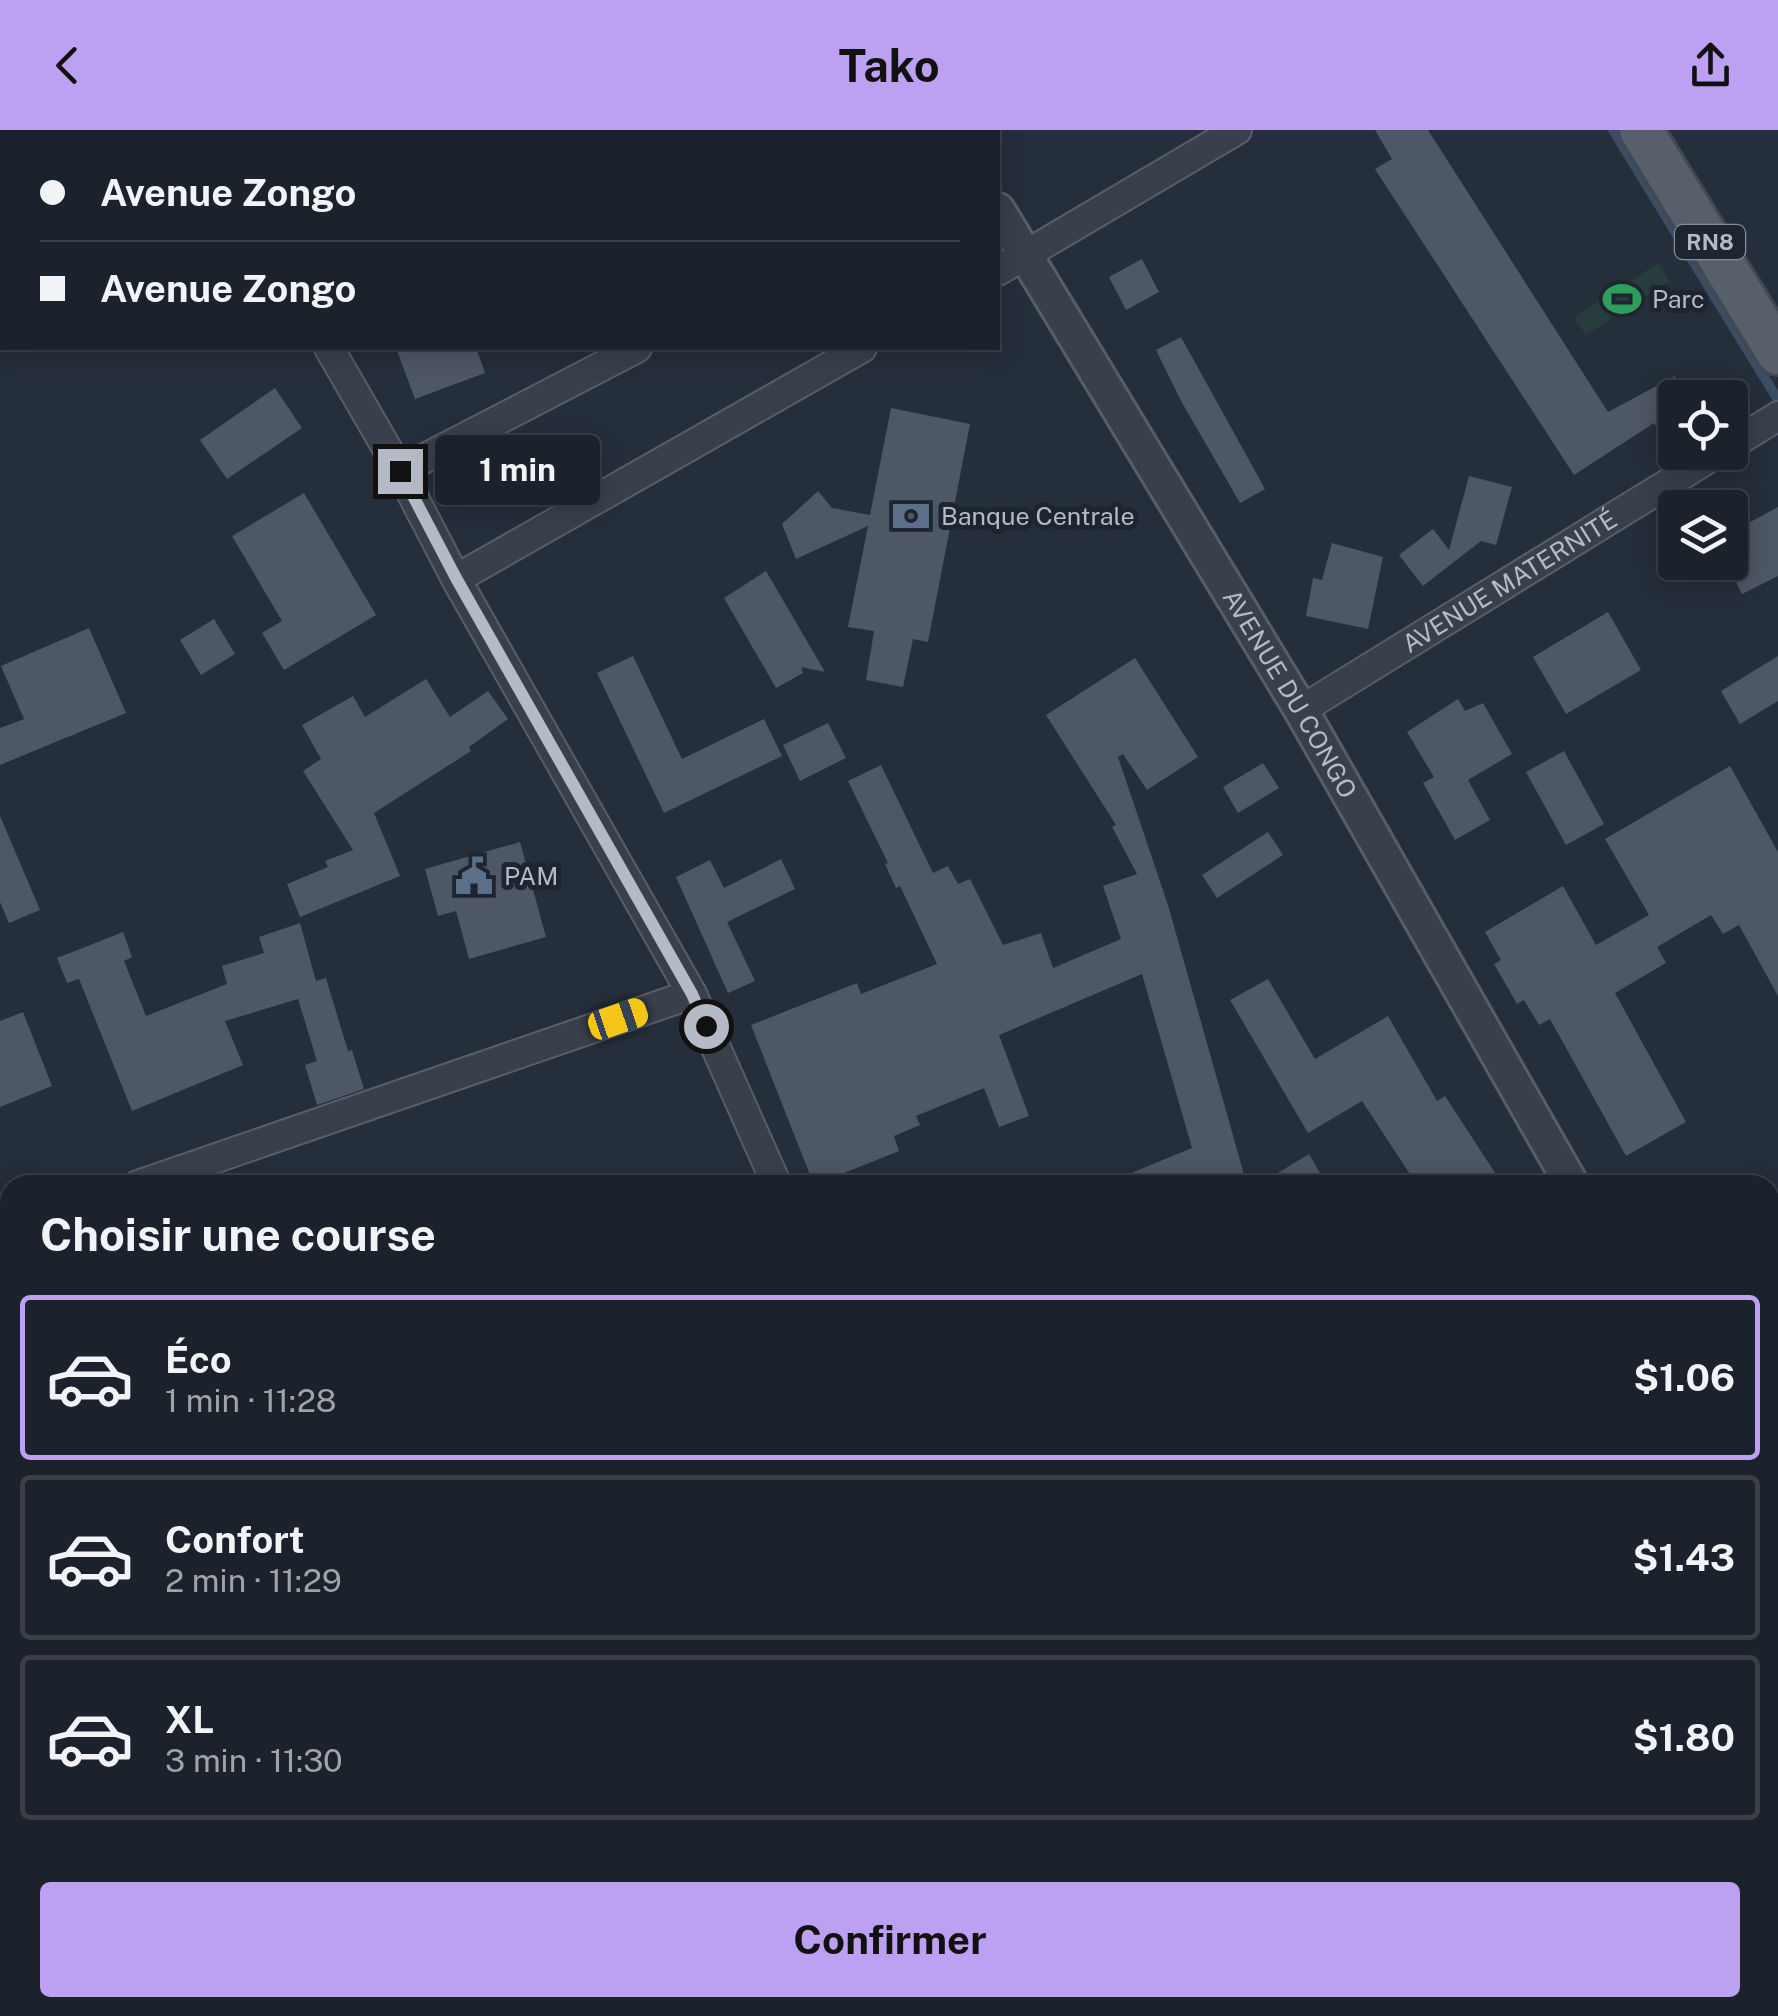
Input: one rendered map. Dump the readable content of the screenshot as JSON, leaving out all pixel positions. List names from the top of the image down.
{
  "streets": {
    "main road": ["RN8"],
    "street": ["AVENUE MATERNITÉ", "AVENUE DU CONGO"]
  },
  "crossings": [
    ["AVENUE MATERNITÉ", "AVENUE DU CONGO"]
  ],
  "places": {
    "sports": ["Parc"],
    "bank": ["Banque Centrale"],
    "public building": ["PAM"]
  },
  "page": {
    "header": "Tako",
    "banner": ["Avenue Zongo", "Avenue Zongo"],
    "bubble": "1 min",
    "heading": "Choisir une course",
    "list": [
      {
        "name": "Éco",
        "note": "1 min · 11:28",
        "value": "$1.06"
      },
      {
        "name": "Confort",
        "note": "2 min · 11:29",
        "value": "$1.43"
      },
      {
        "name": "XL",
        "note": "3 min · 11:30",
        "value": "$1.80"
      }
    ],
    "buttons": "Confirmer"
  }
}
